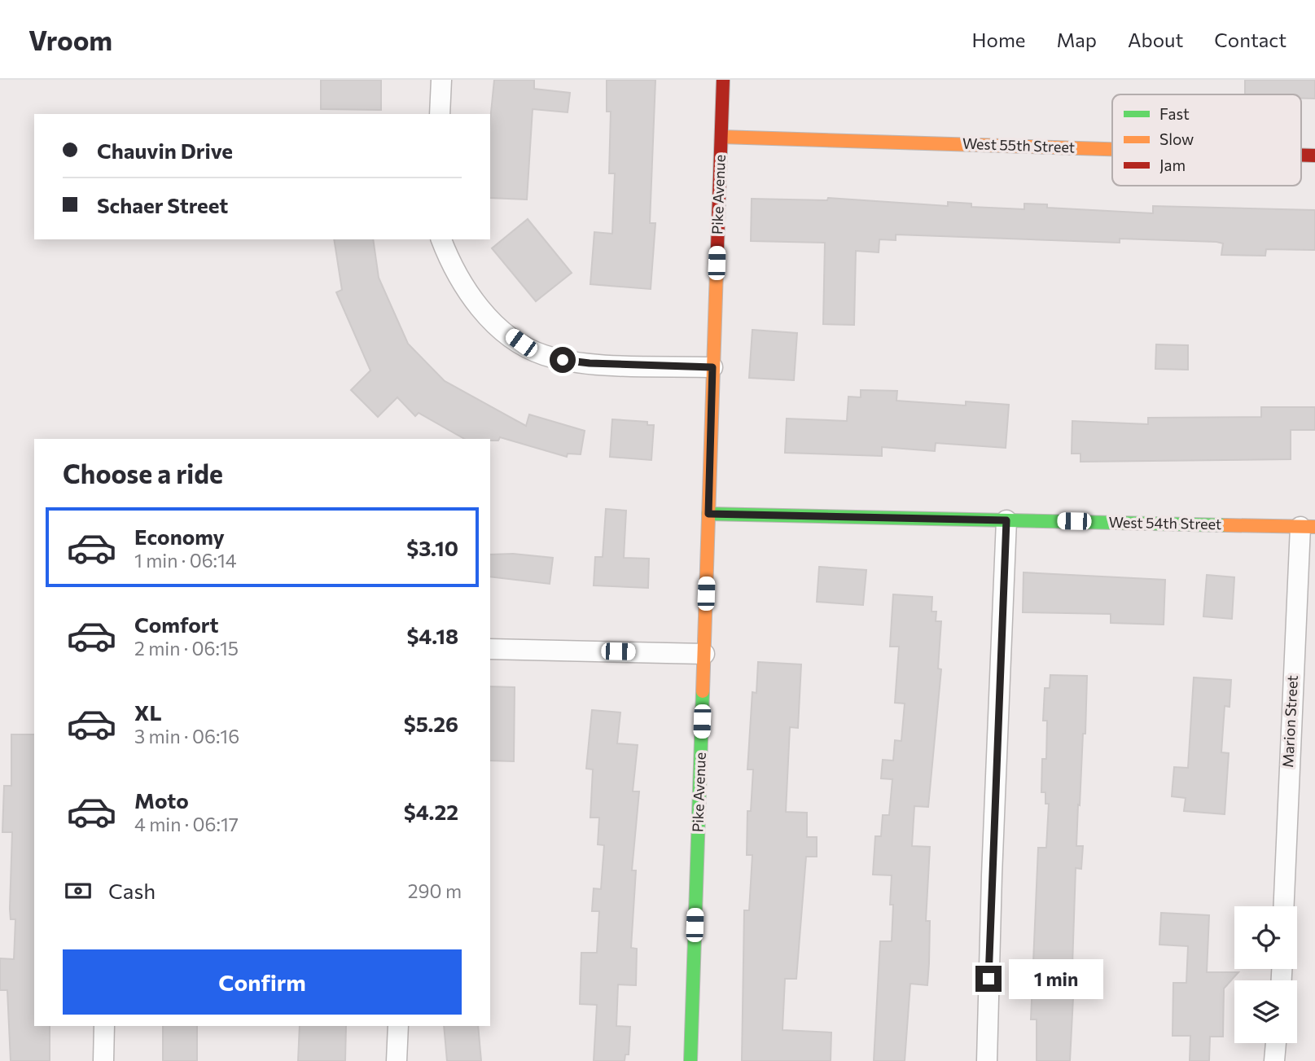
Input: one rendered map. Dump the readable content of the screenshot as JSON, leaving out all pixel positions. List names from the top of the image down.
{
  "streets": {
    "street": [
      "West 55th Street",
      "Pike Avenue",
      "West 54th Street",
      "Marion Street"
    ]
  },
  "crossings": [
    ["West 55th Street", "Pike Avenue"],
    ["Pike Avenue", "West 54th Street"],
    ["West 54th Street", "Marion Street"]
  ],
  "legend": ["Fast", "Slow", "Jam"],
  "page": {
    "header": "Vroom",
    "nav": [
      "Home",
      "Map",
      "About",
      "Contact"
    ],
    "banner": ["Chauvin Drive", "Schaer Street"],
    "heading": "Choose a ride",
    "list": [
      {
        "name": "Economy",
        "note": "1 min · 06:14",
        "value": "$3.10"
      },
      {
        "name": "Comfort",
        "note": "2 min · 06:15",
        "value": "$4.18"
      },
      {
        "name": "XL",
        "note": "3 min · 06:16",
        "value": "$5.26"
      },
      {
        "name": "Moto",
        "note": "4 min · 06:17",
        "value": "$4.22"
      }
    ],
    "pay": ["Cash", "290 m"],
    "buttons": "Confirm",
    "bubble": "1 min"
  }
}
